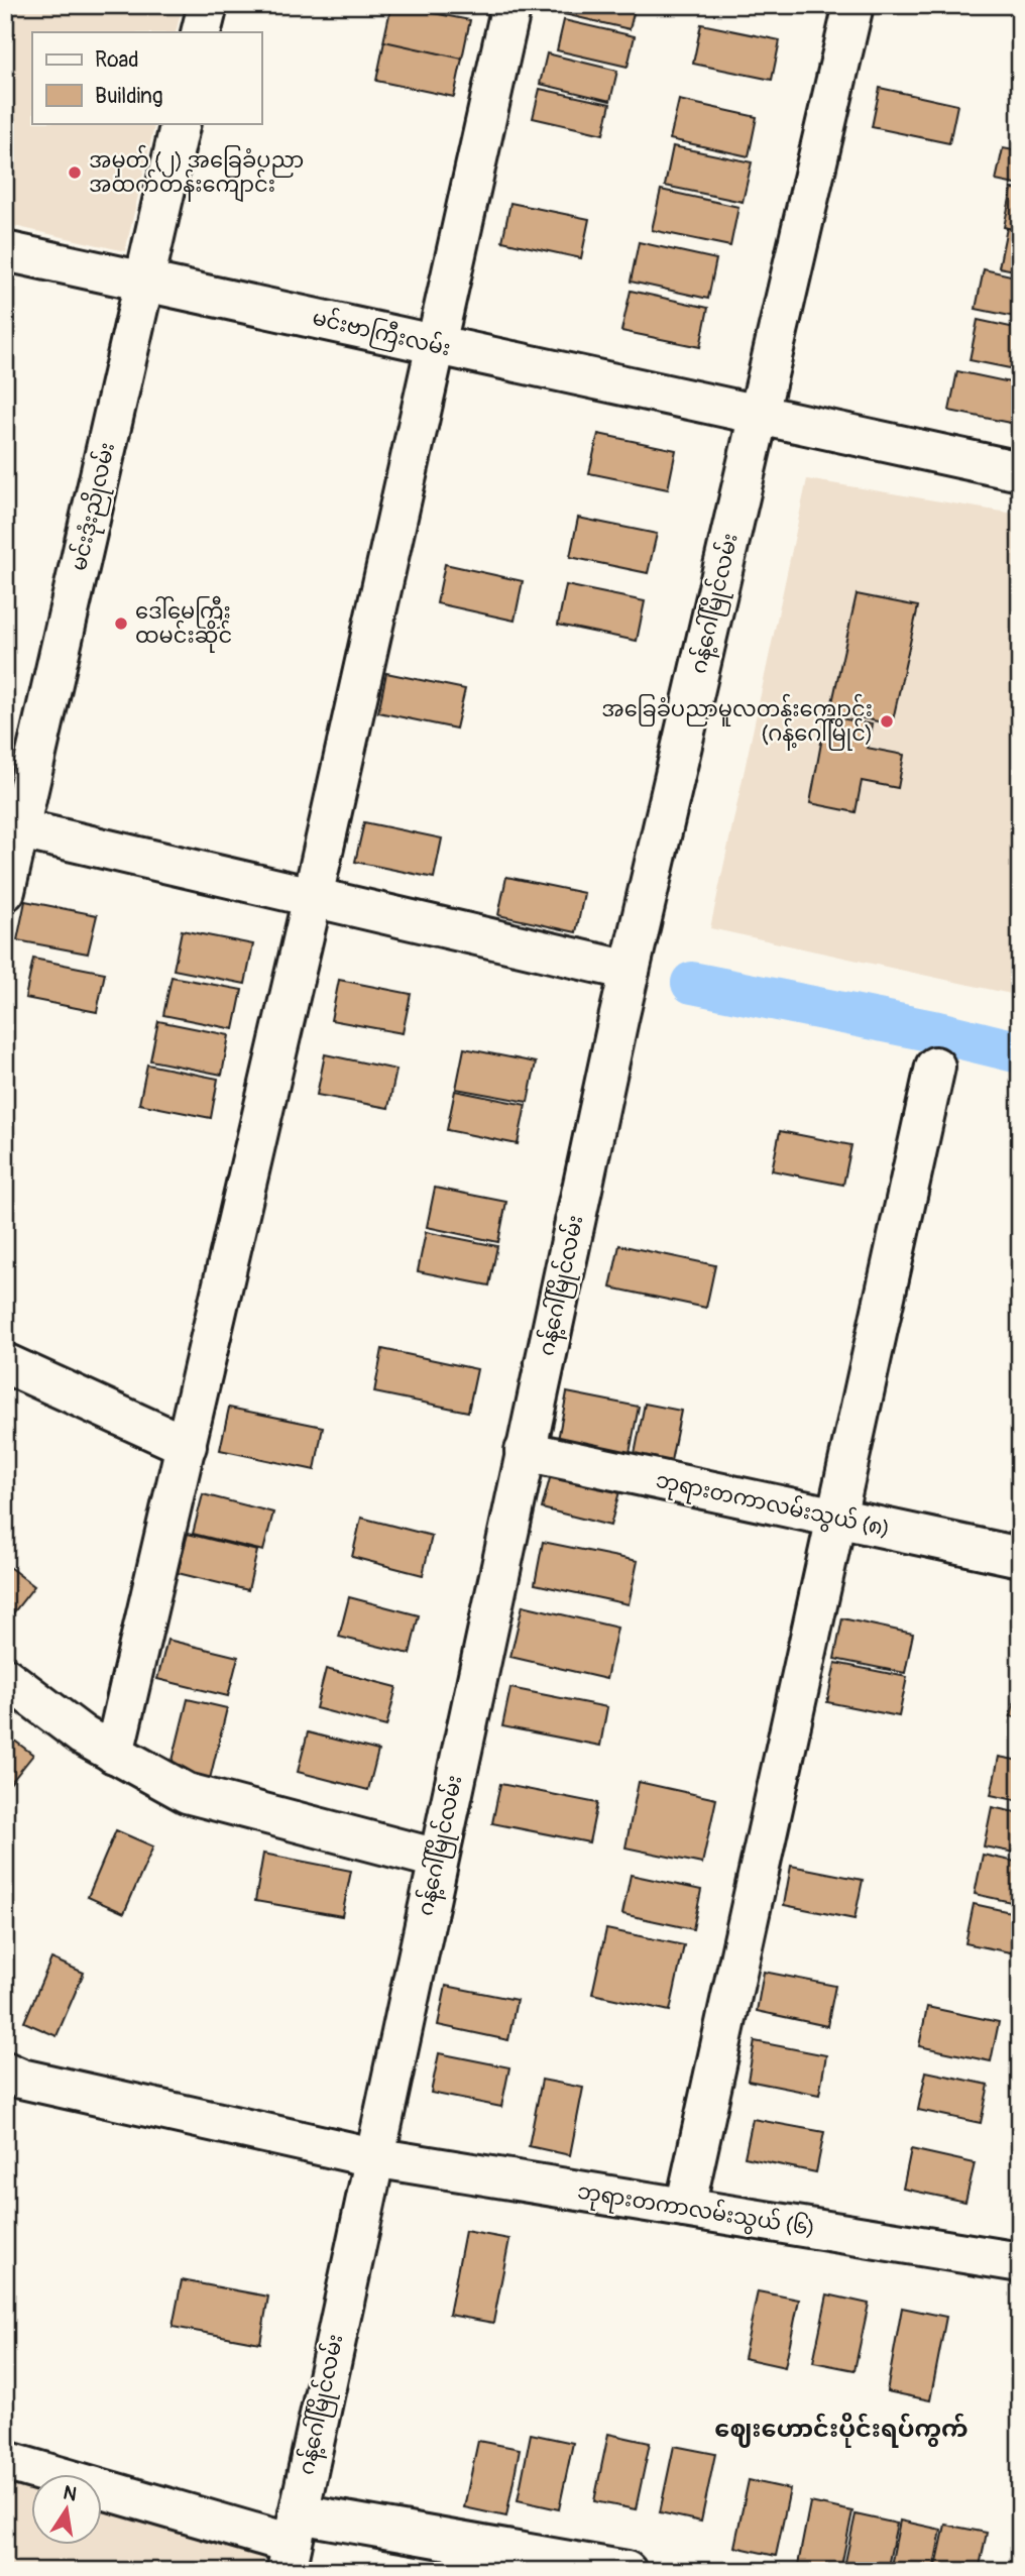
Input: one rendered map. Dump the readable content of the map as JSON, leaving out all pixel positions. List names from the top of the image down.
{
  "streets": {
    "street": [
      "မင်းဗာကြီးလမ်း",
      "မင်းဒုံးညိုလမ်း",
      "ဂန့်ဂေါ်မြိုင်လမ်း",
      "ဘုရားတကာလမ်းသွယ် (၈)",
      "ဘုရားတကာလမ်းသွယ် (၆)"
    ]
  },
  "crossings": [
    ["မင်းဗာကြီးလမ်း", "မင်းဒုံးညိုလမ်း"],
    ["မင်းဗာကြီးလမ်း", "ဂန့်ဂေါ်မြိုင်လမ်း"],
    ["ဂန့်ဂေါ်မြိုင်လမ်း", "ဘုရားတကာလမ်းသွယ် (၈)"],
    ["ဂန့်ဂေါ်မြိုင်လမ်း", "ဘုရားတကာလမ်းသွယ် (၆)"]
  ],
  "districts": ["ဈေးဟောင်းပိုင်းရပ်ကွက်"],
  "places": ["အမှတ် (၂) အခြေခံပညာ အထက်တန်းကျောင်း", "ဒေါ်မေကြီး ထမင်းဆိုင်", "အခြေခံပညာမူလတန်းကျောင်း (ဂန့်ဂေါ်မြိုင်)"],
  "legend": ["Road", "Building"],
  "north": "top"
}
